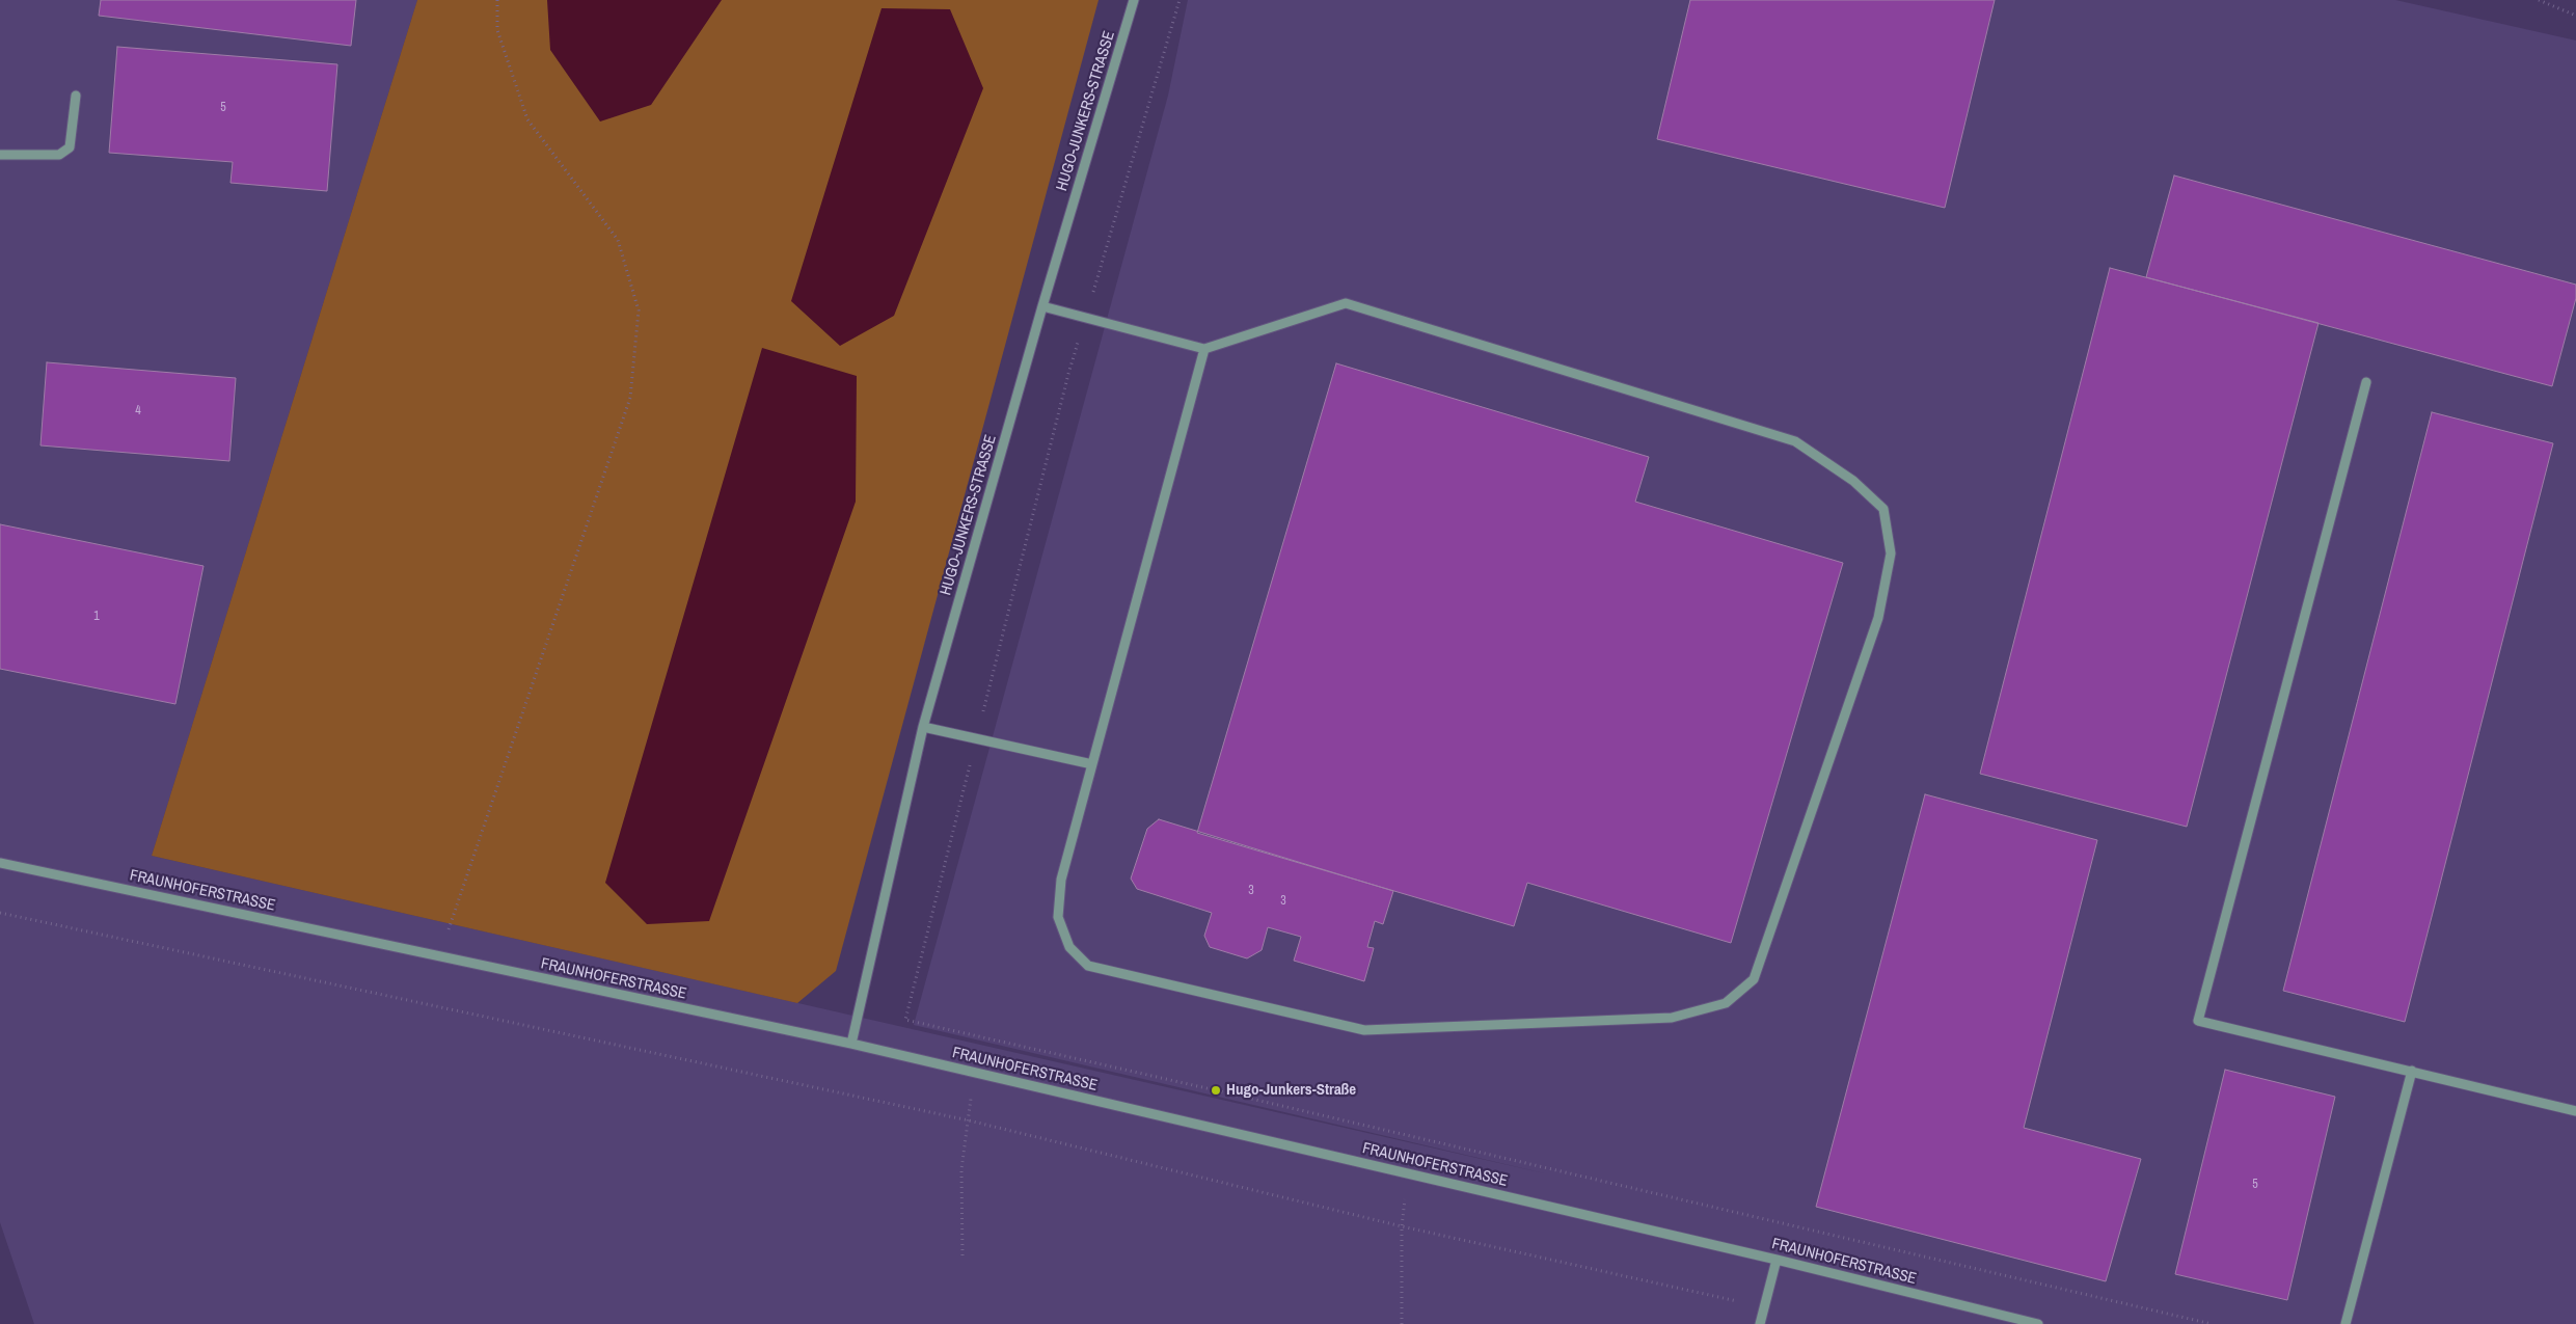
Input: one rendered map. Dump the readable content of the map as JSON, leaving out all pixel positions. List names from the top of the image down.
{
  "streets": {
    "street": ["HUGO-JUNKERS-STRASSE", "FRAUNHOFERSTRASSE"]
  },
  "crossings": [
    ["HUGO-JUNKERS-STRASSE", "FRAUNHOFERSTRASSE"]
  ],
  "places": ["Hugo-Junkers-Straße"],
  "house_numbers": [
    "5",
    "4",
    "1",
    "3",
    "3",
    "5"
  ]
}
